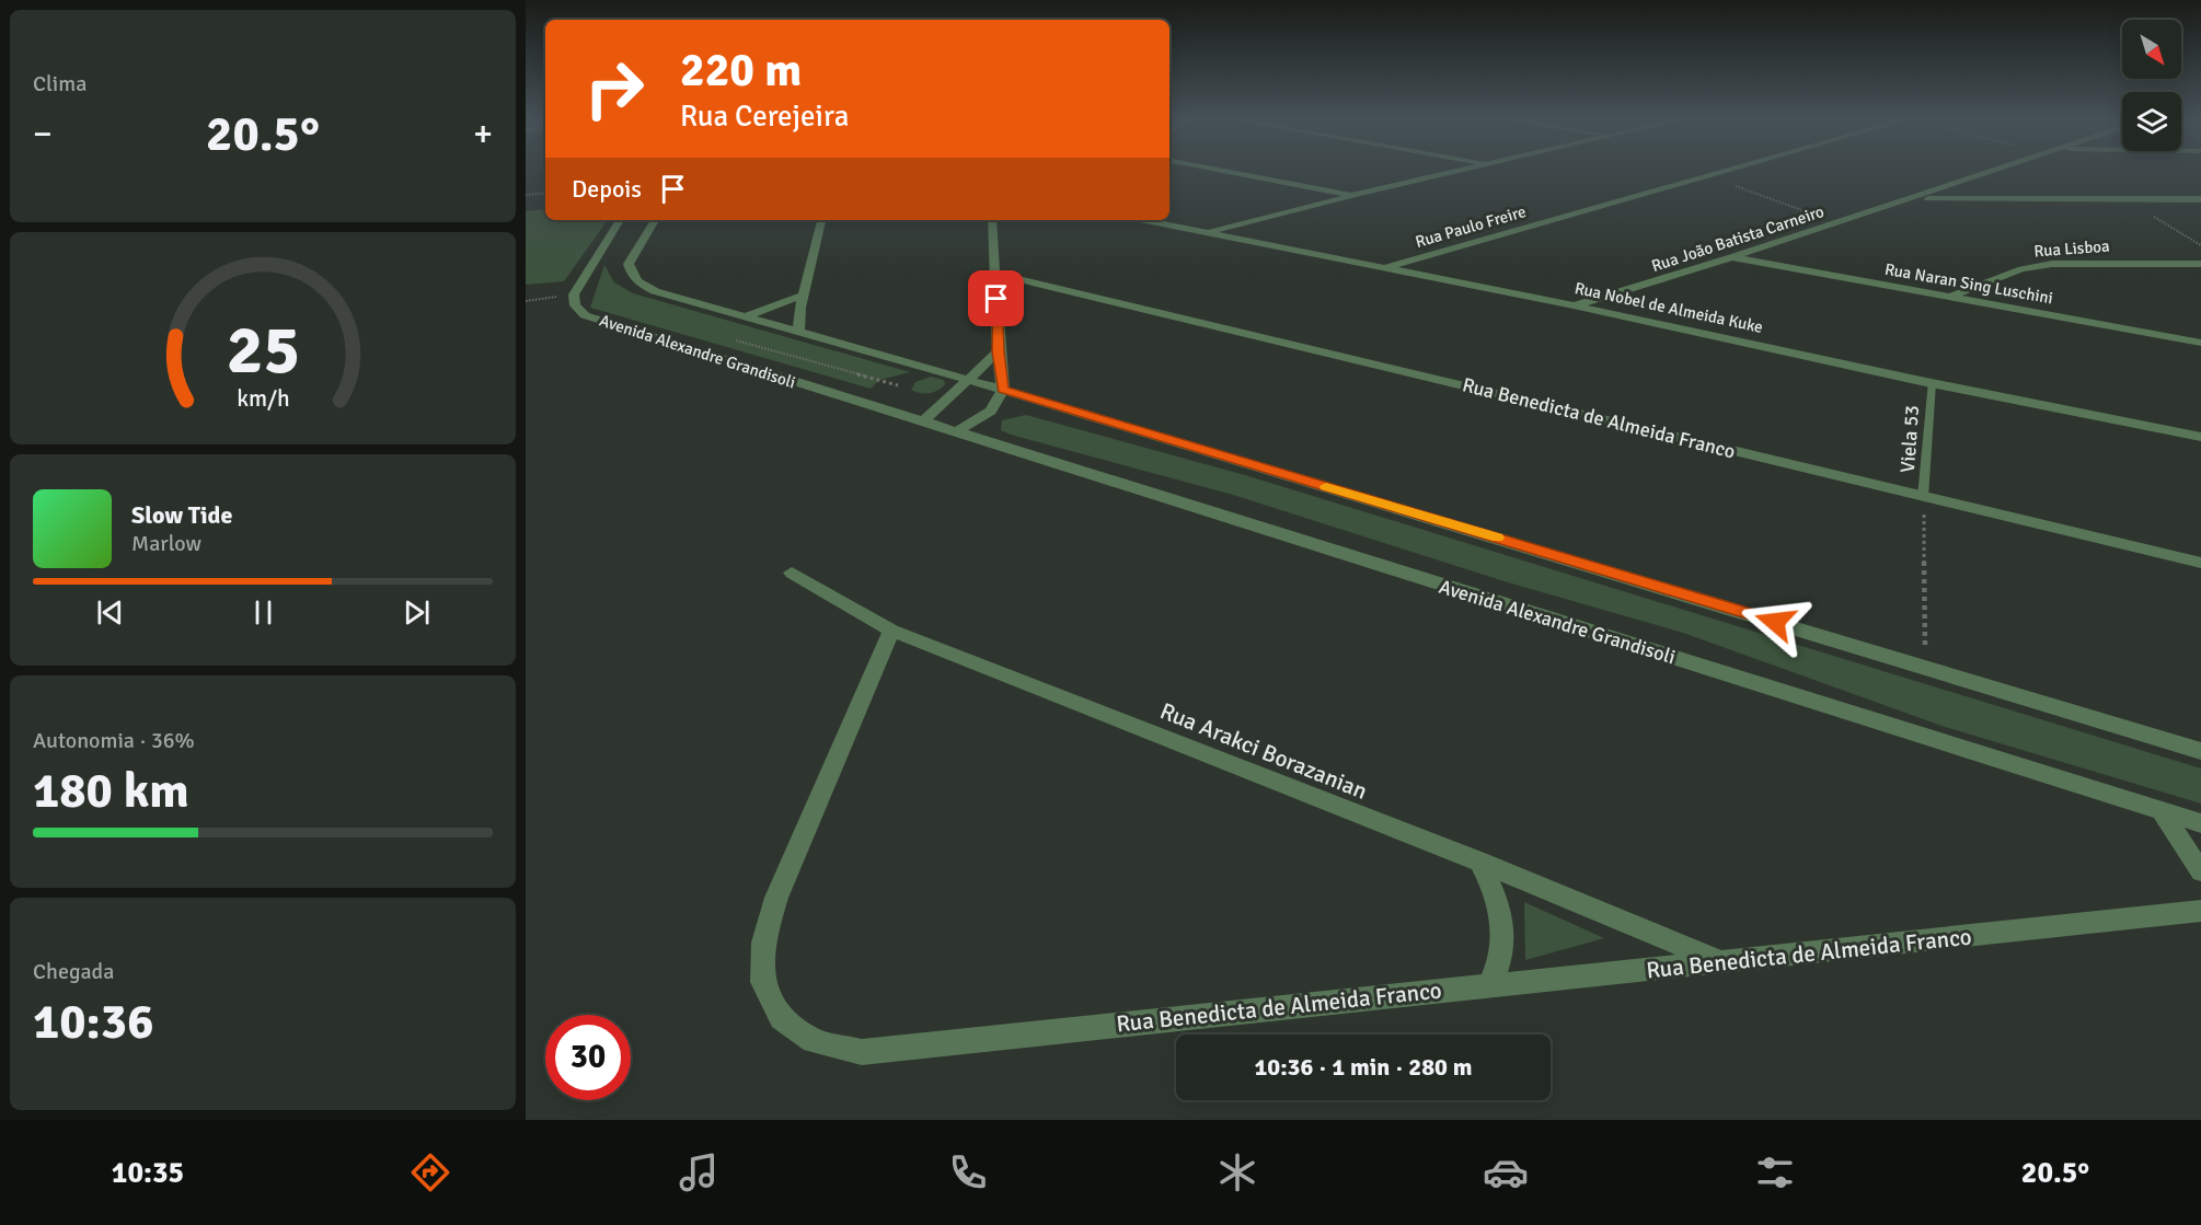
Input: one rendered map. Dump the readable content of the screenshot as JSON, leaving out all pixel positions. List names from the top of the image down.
{
  "streets": {
    "street": [
      "Rua Paulo Freire",
      "Rua João Batista Carneiro",
      "Rua Lisboa",
      "Rua Naran Sing Luschini",
      "Rua Nobel de Almeida Kuke",
      "Avenida Alexandre Grandisoli",
      "Rua Benedicta de Almeida Franco",
      "Rua Arakci Borazanian"
    ],
    "lane": ["Viela 53"]
  },
  "crossings": [
    ["Rua Paulo Freire", "Rua Nobel de Almeida Kuke"],
    ["Rua João Batista Carneiro", "Rua Naran Sing Luschini"],
    ["Rua João Batista Carneiro", "Rua Nobel de Almeida Kuke"],
    ["Rua Lisboa", "Rua Naran Sing Luschini"],
    ["Rua Nobel de Almeida Kuke", "Viela 53"],
    ["Rua Benedicta de Almeida Franco", "Viela 53"],
    ["Rua Benedicta de Almeida Franco", "Rua Arakci Borazanian"]
  ],
  "north": "bottom right",
  "page": {
    "tile": [
      "Clima",
      ["Autonomia · 36%", "180 km"],
      ["Chegada", "10:36"]
    ],
    "turn": ["220 m", "Rua Cerejeira"],
    "heat": ["−", "20.5°", "+"],
    "then": "Depois",
    "song": ["Slow Tide", "Marlow"],
    "limit": "30",
    "trip": "10:36 · 1 min · 280 m",
    "tabs": ["10:35", "20.5°"],
    "gauge": ["25", "km/h"]
  }
}
